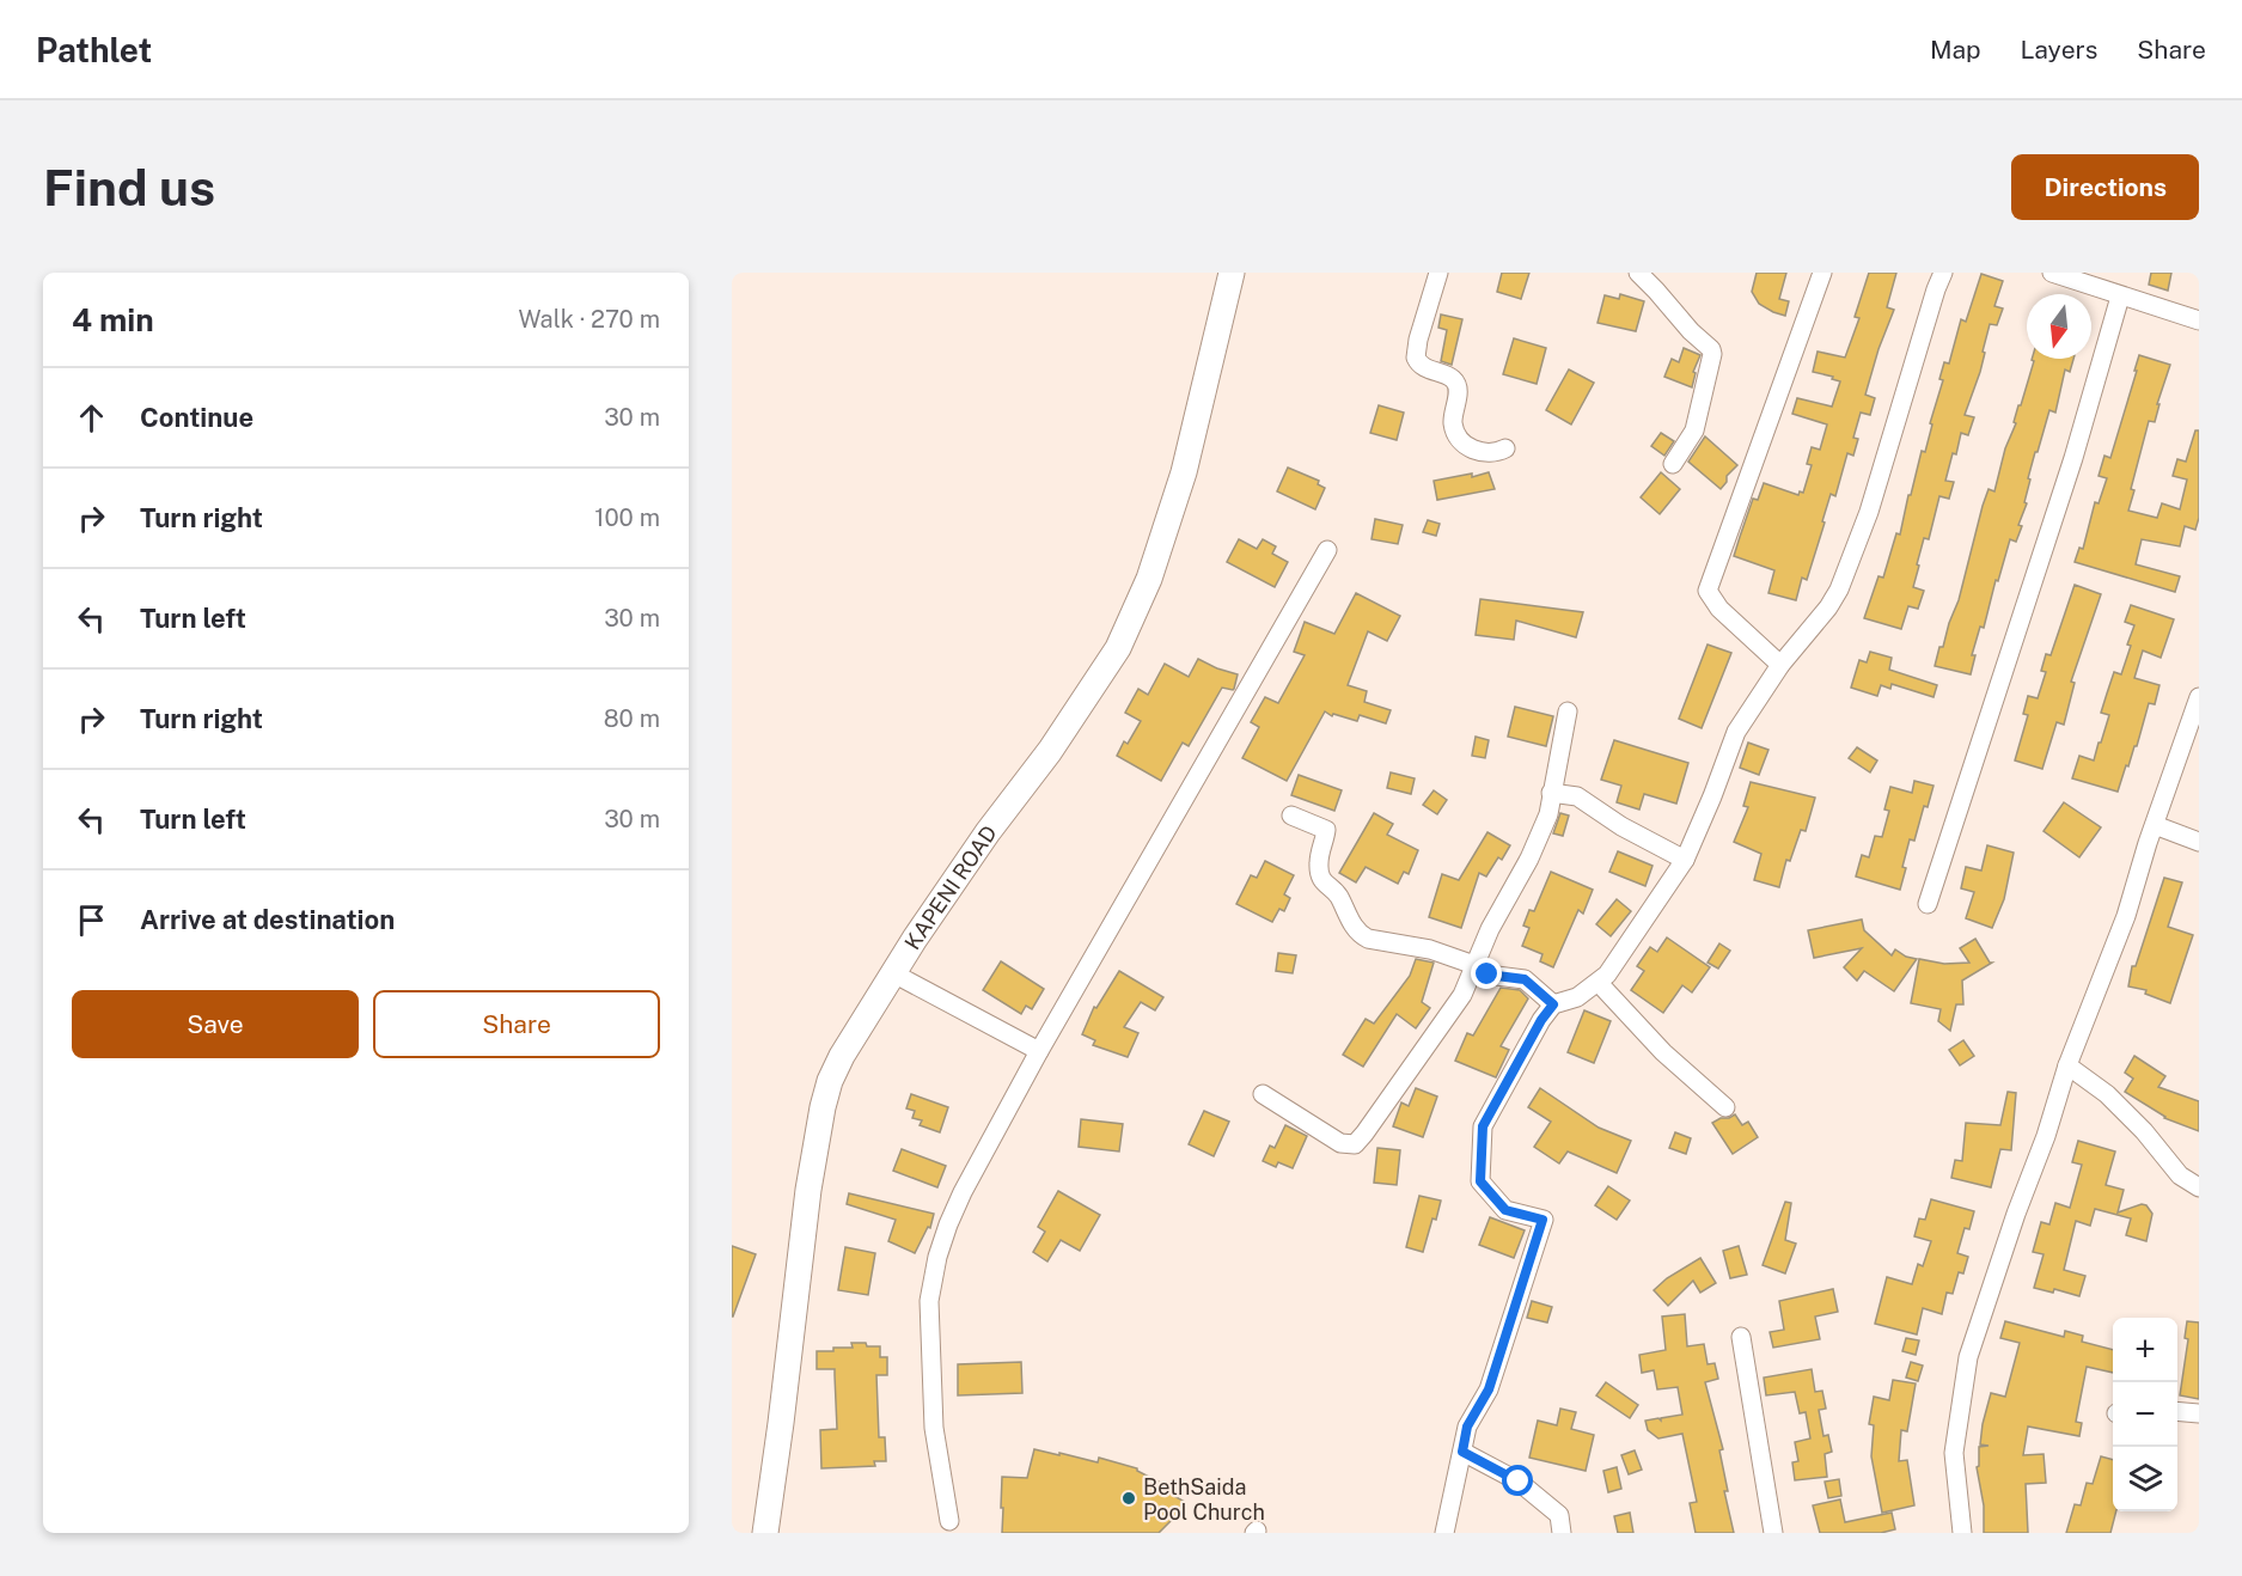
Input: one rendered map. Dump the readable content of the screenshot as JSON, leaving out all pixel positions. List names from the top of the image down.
{
  "streets": {
    "main road": ["KAPENI ROAD"]
  },
  "places": ["BethSaida Pool Church"],
  "north": "bottom",
  "page": {
    "header": "Pathlet",
    "nav": ["Map", "Layers", "Share"],
    "buttons": [
      "Directions",
      ["Save", "Share"]
    ],
    "title": "Find us",
    "heading": ["4 min", "Walk · 270 m"],
    "list": [
      ["Continue", "30 m"],
      ["Turn right", "100 m"],
      ["Turn left", "30 m"],
      ["Turn right", "80 m"],
      ["Turn left", "30 m"],
      "Arrive at destination"
    ],
    "map_buttons": ["+", "−"]
  }
}
